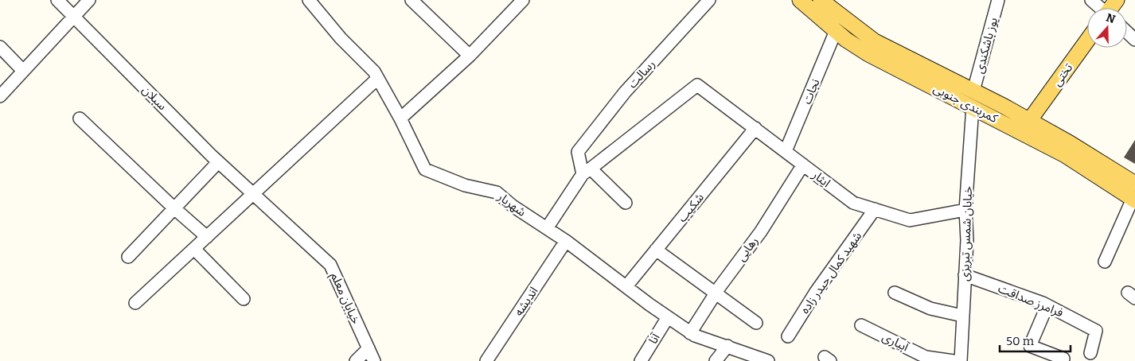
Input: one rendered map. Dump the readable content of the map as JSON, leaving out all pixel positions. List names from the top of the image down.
{
  "streets": {
    "main road": ["تختی", "کمربندی جنوبی"],
    "street": [
      "یوز باشکندی",
      "رسالت",
      "نجات",
      "سبلان",
      "ایثار",
      "شهریار",
      "شکیب",
      "خیابان شمس تبریزی",
      "رهایی",
      "شهید کمال حیدر زاده",
      "خیابان معلم",
      "فرامرز صداقت",
      "اندیشه",
      "آنا",
      "آبیاری"
    ]
  },
  "crossings": [
    ["یوز باشکندی", "کمربندی جنوبی"],
    ["رسالت", "ایثار"],
    ["تختی", "کمربندی جنوبی"],
    ["نجات", "کمربندی جنوبی"],
    ["نجات", "ایثار"],
    ["سبلان", "خیابان معلم"],
    ["کمربندی جنوبی", "خیابان شمس تبریزی"],
    ["ایثار", "شکیب"],
    ["ایثار", "خیابان شمس تبریزی"],
    ["ایثار", "رهایی"],
    ["ایثار", "شهید کمال حیدر زاده"],
    ["شهریار", "شکیب"],
    ["شهریار", "رهایی"],
    ["شهریار", "اندیشه"],
    ["شهریار", "آنا"],
    ["خیابان شمس تبریزی", "فرامرز صداقت"]
  ],
  "scale_bar": "50 m",
  "north": "top"
}
